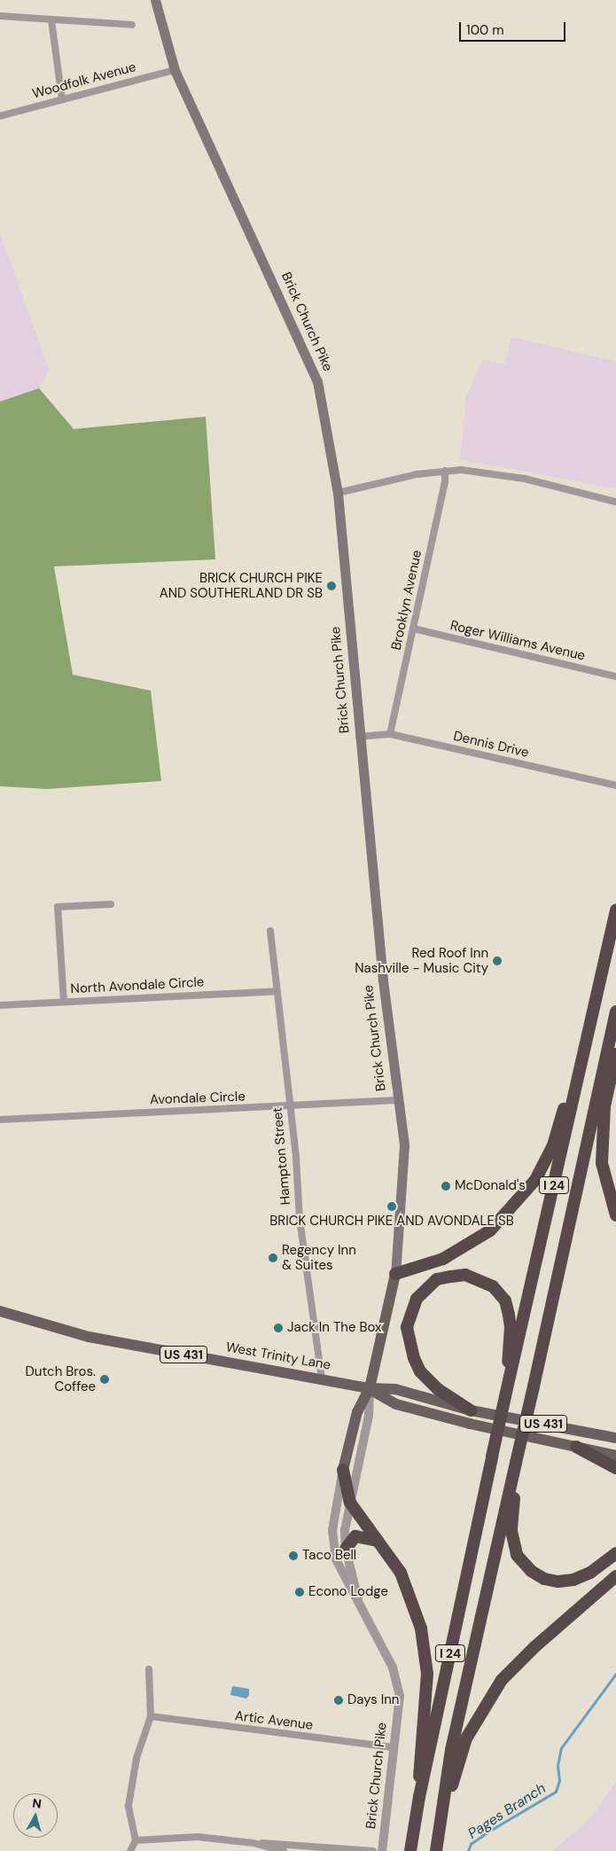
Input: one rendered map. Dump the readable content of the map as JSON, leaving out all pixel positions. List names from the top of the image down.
{
  "streets": {
    "highway": ["I 24"],
    "main road": ["Brick Church Pike", "US 431", "West Trinity Lane"],
    "street": [
      "Woodfolk Avenue",
      "Brooklyn Avenue",
      "Roger Williams Avenue",
      "Dennis Drive",
      "North Avondale Circle",
      "Avondale Circle",
      "Hampton Street",
      "Artic Avenue"
    ]
  },
  "crossings": [
    ["Woodfolk Avenue", "Brick Church Pike"],
    ["Brick Church Pike", "Dennis Drive"],
    ["Brick Church Pike", "Avondale Circle"],
    ["Brick Church Pike", "West Trinity Lane"],
    ["Brick Church Pike", "Artic Avenue"],
    ["Brooklyn Avenue", "Roger Williams Avenue"],
    ["Brooklyn Avenue", "Dennis Drive"],
    ["North Avondale Circle", "Hampton Street"],
    ["Avondale Circle", "Hampton Street"],
    ["Hampton Street", "West Trinity Lane"]
  ],
  "water": ["Pages Branch"],
  "places": [
    "BRICK CHURCH PIKE AND SOUTHERLAND DR SB",
    "Red Roof Inn Nashville - Music City",
    "McDonald's",
    "BRICK CHURCH PIKE AND AVONDALE SB",
    "Regency Inn & Suites",
    "Jack In The Box",
    "Dutch Bros. Coffee",
    "Taco Bell",
    "Econo Lodge",
    "Days Inn"
  ],
  "scale_bar": "100 m",
  "north": "top"
}
